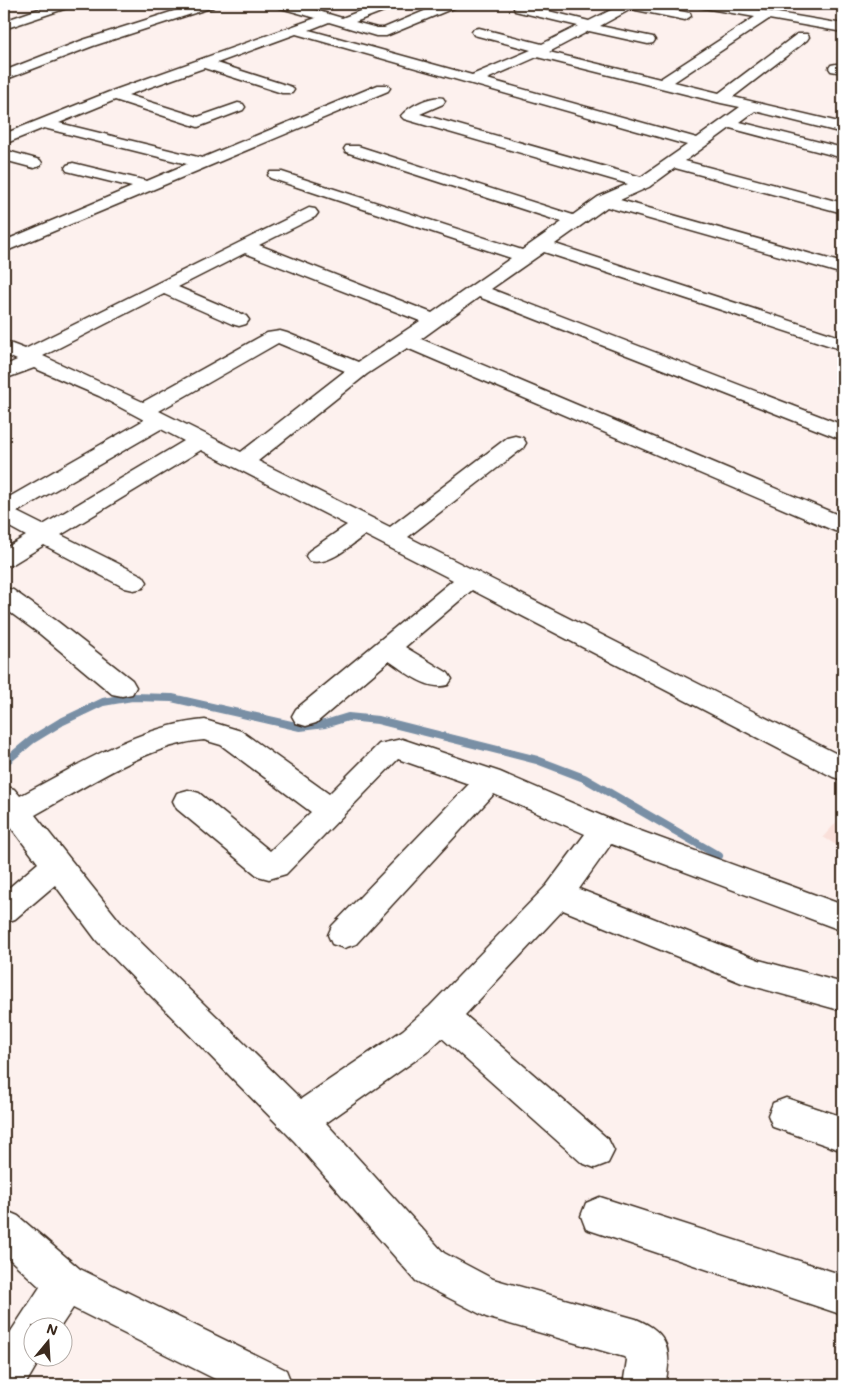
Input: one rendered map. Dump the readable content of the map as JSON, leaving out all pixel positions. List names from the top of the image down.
{
  "north": "top"
}
